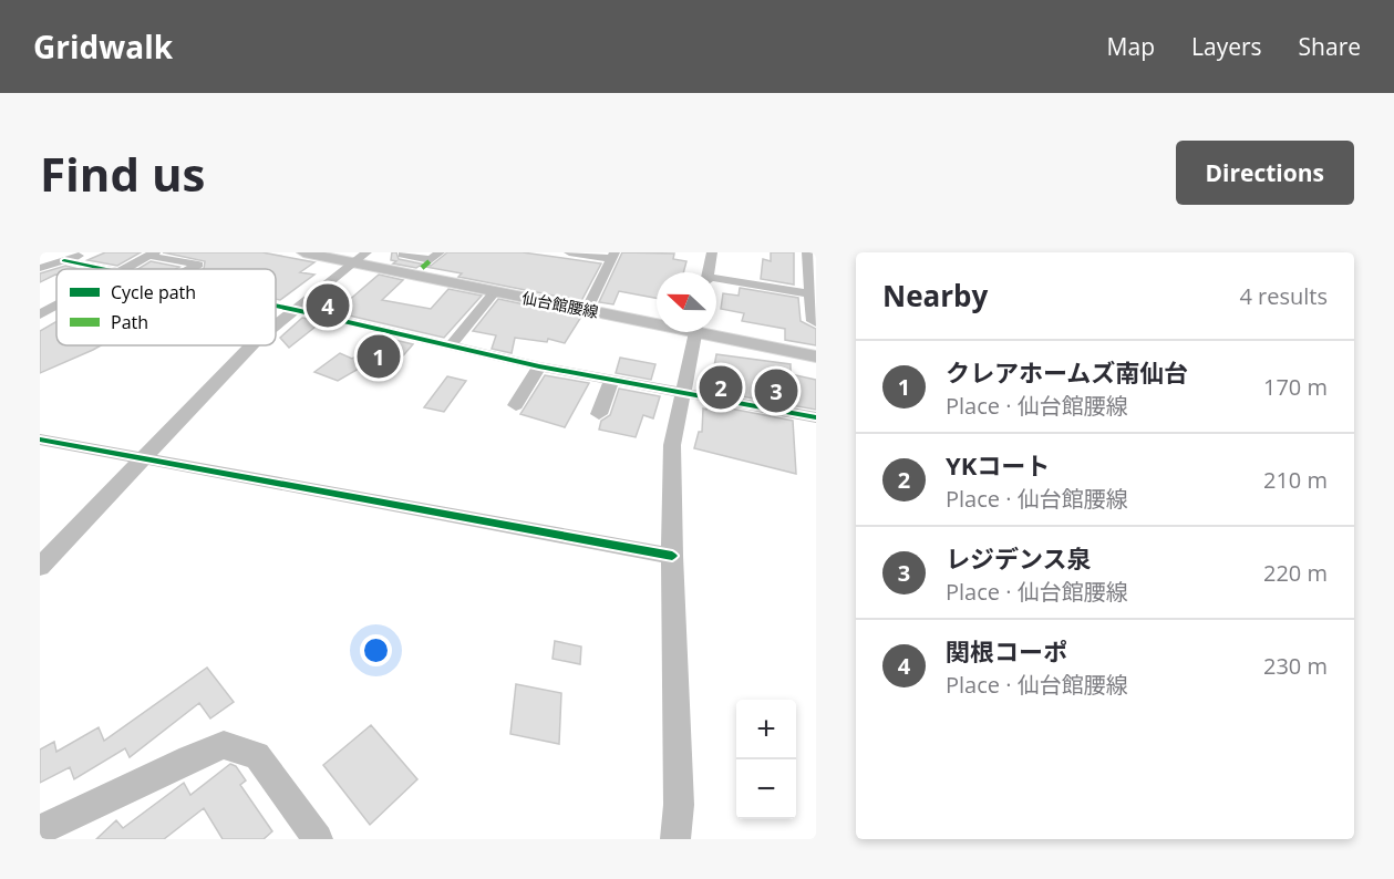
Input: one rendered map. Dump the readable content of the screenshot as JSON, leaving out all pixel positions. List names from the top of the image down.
{
  "streets": {
    "main road": ["仙台館腰線"]
  },
  "legend": ["Cycle path", "Path"],
  "north": "left",
  "page": {
    "header": "Gridwalk",
    "nav": ["Map", "Layers", "Share"],
    "buttons": "Directions",
    "title": "Find us",
    "heading": ["Nearby", "4 results"],
    "pins": [
      "4",
      "1",
      "2",
      "3"
    ],
    "list": [
      {
        "mark": "1",
        "name": "クレアホームズ南仙台",
        "note": "Place · 仙台館腰線",
        "value": "170 m"
      },
      {
        "mark": "2",
        "name": "YKコート",
        "note": "Place · 仙台館腰線",
        "value": "210 m"
      },
      {
        "mark": "3",
        "name": "レジデンス泉",
        "note": "Place · 仙台館腰線",
        "value": "220 m"
      },
      {
        "mark": "4",
        "name": "関根コーポ",
        "note": "Place · 仙台館腰線",
        "value": "230 m"
      }
    ],
    "map_buttons": ["+", "−"]
  }
}
